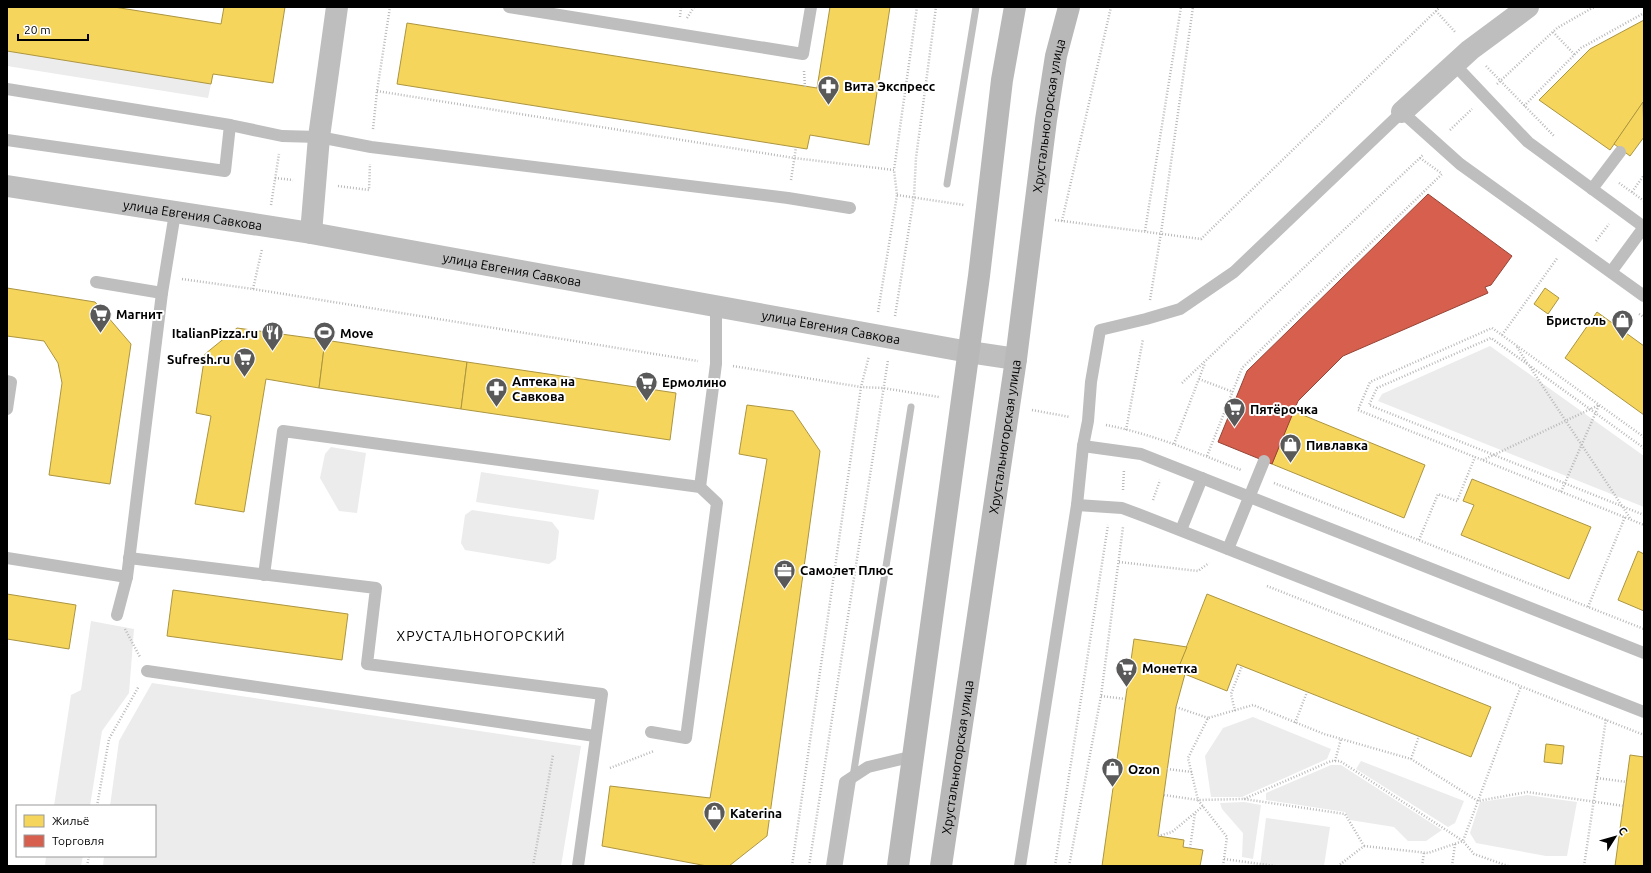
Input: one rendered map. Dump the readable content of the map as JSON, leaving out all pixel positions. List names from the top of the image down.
{
  "streets": {
    "street": ["Хрустальногорская улица", "улица Евгения Савкова"]
  },
  "crossings": [
    ["Хрустальногорская улица", "улица Евгения Савкова"]
  ],
  "districts": ["ХРУСТАЛЬНОГОРСКИЙ"],
  "places": {
    "pharmacy": ["Вита Экспресс", "Аптека на Савкова"],
    "supermarket": [
      "Магнит",
      "Sufresh.ru",
      "Ермолино",
      "Пятёрочка",
      "Монетка"
    ],
    "shop": [
      "Бристоль",
      "Пивлавка",
      "Ozon",
      "Katerina"
    ],
    "restaurant": ["ItalianPizza.ru"],
    "sports": ["Move"],
    "office": ["Самолет Плюс"]
  },
  "legend": ["Жильё", "Торговля"],
  "scale_bar": "20 m",
  "north": "top right"
}
